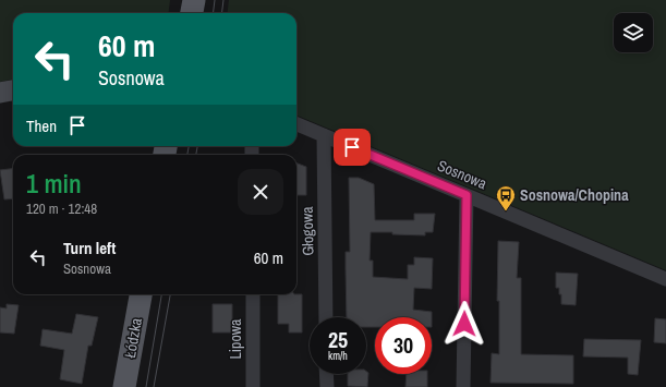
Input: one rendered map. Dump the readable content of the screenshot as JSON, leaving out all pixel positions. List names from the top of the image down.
{
  "streets": {
    "main road": ["Łódzka"],
    "street": ["Sosnowa", "Głogowa", "Lipowa"]
  },
  "crossings": [
    ["Sosnowa", "Głogowa"]
  ],
  "places": {
    "bus stop": ["Sosnowa/Chopina"]
  },
  "page": {
    "turn": ["60 m", "Sosnowa"],
    "then": "Then",
    "heading": ["1 min", "120 m · 12:48"],
    "list": [
      {
        "name": "Turn left",
        "note": "Sosnowa",
        "value": "60 m"
      }
    ],
    "speed": "25 km/h",
    "limit": "30"
  }
}
